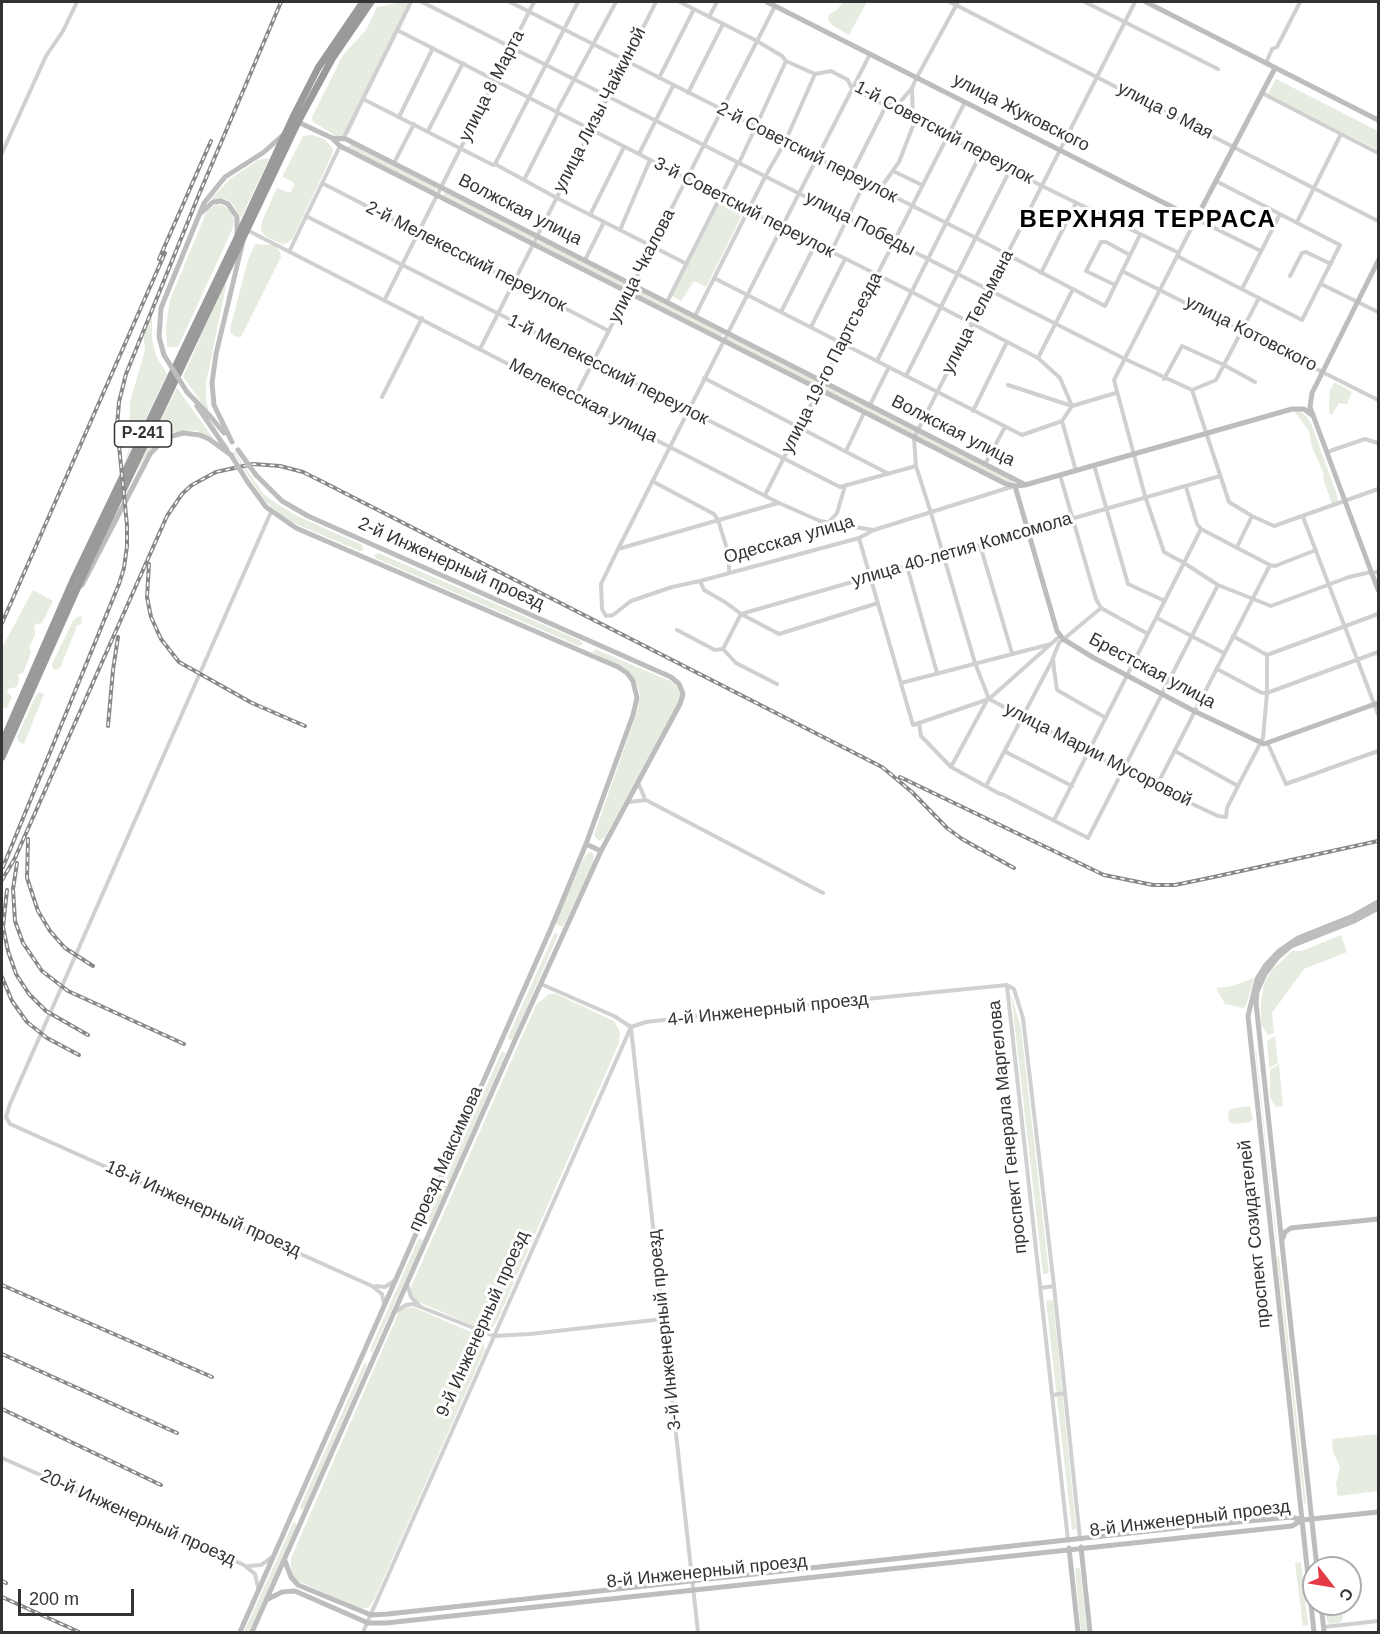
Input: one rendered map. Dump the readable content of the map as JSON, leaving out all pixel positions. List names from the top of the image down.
{
  "streets": {
    "highway": ["Р-241"],
    "main road": [
      "улица Жуковского",
      "Волжская улица",
      "2-й Инженерный проезд",
      "Брестская улица",
      "проспект Генерала Маргелова",
      "проезд Максимова",
      "проспект Созидателей",
      "8-й Инженерный проезд"
    ],
    "street": [
      "улица 8 Марта",
      "улица Лизы Чайкиной",
      "улица 9 Мая",
      "1-й Советский переулок",
      "2-й Советский переулок",
      "3-й Советский переулок",
      "улица Победы",
      "2-й Мелекесский переулок",
      "улица Чкалова",
      "улица Тельмана",
      "улица Котовского",
      "улица 19-го Партсъезда",
      "1-й Мелекесский переулок",
      "Мелекесская улица",
      "Одесская улица",
      "улица 40-летия Комсомола",
      "улица Марии Мусоровой",
      "4-й Инженерный проезд",
      "18-й Инженерный проезд",
      "9-й Инженерный проезд",
      "3-й Инженерный проезд",
      "20-й Инженерный проезд"
    ]
  },
  "crossings": [
    ["улица 8 Марта", "2-й Советский переулок"],
    ["улица 8 Марта", "3-й Советский переулок"],
    ["улица 8 Марта", "Волжская улица"],
    ["улица 8 Марта", "улица Победы"],
    ["улица 8 Марта", "2-й Мелекесский переулок"],
    ["улица 8 Марта", "1-й Мелекесский переулок"],
    ["улица 8 Марта", "Мелекесская улица"],
    ["улица Лизы Чайкиной", "2-й Советский переулок"],
    ["улица Лизы Чайкиной", "3-й Советский переулок"],
    ["улица Лизы Чайкиной", "Волжская улица"],
    ["улица Лизы Чайкиной", "улица Победы"],
    ["улица Лизы Чайкиной", "2-й Мелекесский переулок"],
    ["улица Лизы Чайкиной", "1-й Мелекесский переулок"],
    ["улица Лизы Чайкиной", "Мелекесская улица"],
    ["улица 9 Мая", "улица Тельмана"],
    ["улица Жуковского", "улица Чкалова"],
    ["улица Жуковского", "улица Тельмана"],
    ["улица Жуковского", "улица 19-го Партсъезда"],
    ["1-й Советский переулок", "улица Чкалова"],
    ["1-й Советский переулок", "улица Тельмана"],
    ["1-й Советский переулок", "улица 19-го Партсъезда"],
    ["2-й Советский переулок", "улица Чкалова"],
    ["2-й Советский переулок", "улица Тельмана"],
    ["2-й Советский переулок", "улица 19-го Партсъезда"],
    ["3-й Советский переулок", "улица Чкалова"],
    ["3-й Советский переулок", "улица Тельмана"],
    ["3-й Советский переулок", "улица 19-го Партсъезда"],
    ["Волжская улица", "улица Чкалова"],
    ["Волжская улица", "улица Тельмана"],
    ["Волжская улица", "улица 19-го Партсъезда"],
    ["Волжская улица", "Р-241"],
    ["Волжская улица", "Одесская улица"],
    ["Волжская улица", "улица Марии Мусоровой"],
    ["улица Победы", "улица Чкалова"],
    ["улица Победы", "улица Тельмана"],
    ["улица Победы", "улица 19-го Партсъезда"],
    ["2-й Мелекесский переулок", "улица Чкалова"],
    ["улица Чкалова", "1-й Мелекесский переулок"],
    ["улица Чкалова", "Мелекесская улица"],
    ["улица Тельмана", "улица Марии Мусоровой"],
    ["улица 19-го Партсъезда", "1-й Мелекесский переулок"],
    ["улица 19-го Партсъезда", "Мелекесская улица"],
    ["Мелекесская улица", "Р-241"],
    ["Мелекесская улица", "Одесская улица"],
    ["Одесская улица", "улица Марии Мусоровой"],
    ["улица 40-летия Комсомола", "улица Марии Мусоровой"],
    ["2-й Инженерный проезд", "проезд Максимова"],
    ["2-й Инженерный проезд", "18-й Инженерный проезд"],
    ["4-й Инженерный проезд", "проспект Генерала Маргелова"],
    ["4-й Инженерный проезд", "9-й Инженерный проезд"],
    ["4-й Инженерный проезд", "3-й Инженерный проезд"],
    ["проспект Генерала Маргелова", "8-й Инженерный проезд"],
    ["проезд Максимова", "20-й Инженерный проезд"],
    ["проезд Максимова", "8-й Инженерный проезд"],
    ["проспект Созидателей", "8-й Инженерный проезд"],
    ["9-й Инженерный проезд", "3-й Инженерный проезд"],
    ["9-й Инженерный проезд", "8-й Инженерный проезд"],
    ["3-й Инженерный проезд", "8-й Инженерный проезд"]
  ],
  "districts": ["ВЕРХНЯЯ ТЕРРАСА"],
  "scale_bar": "200 m",
  "north": "bottom right"
}
